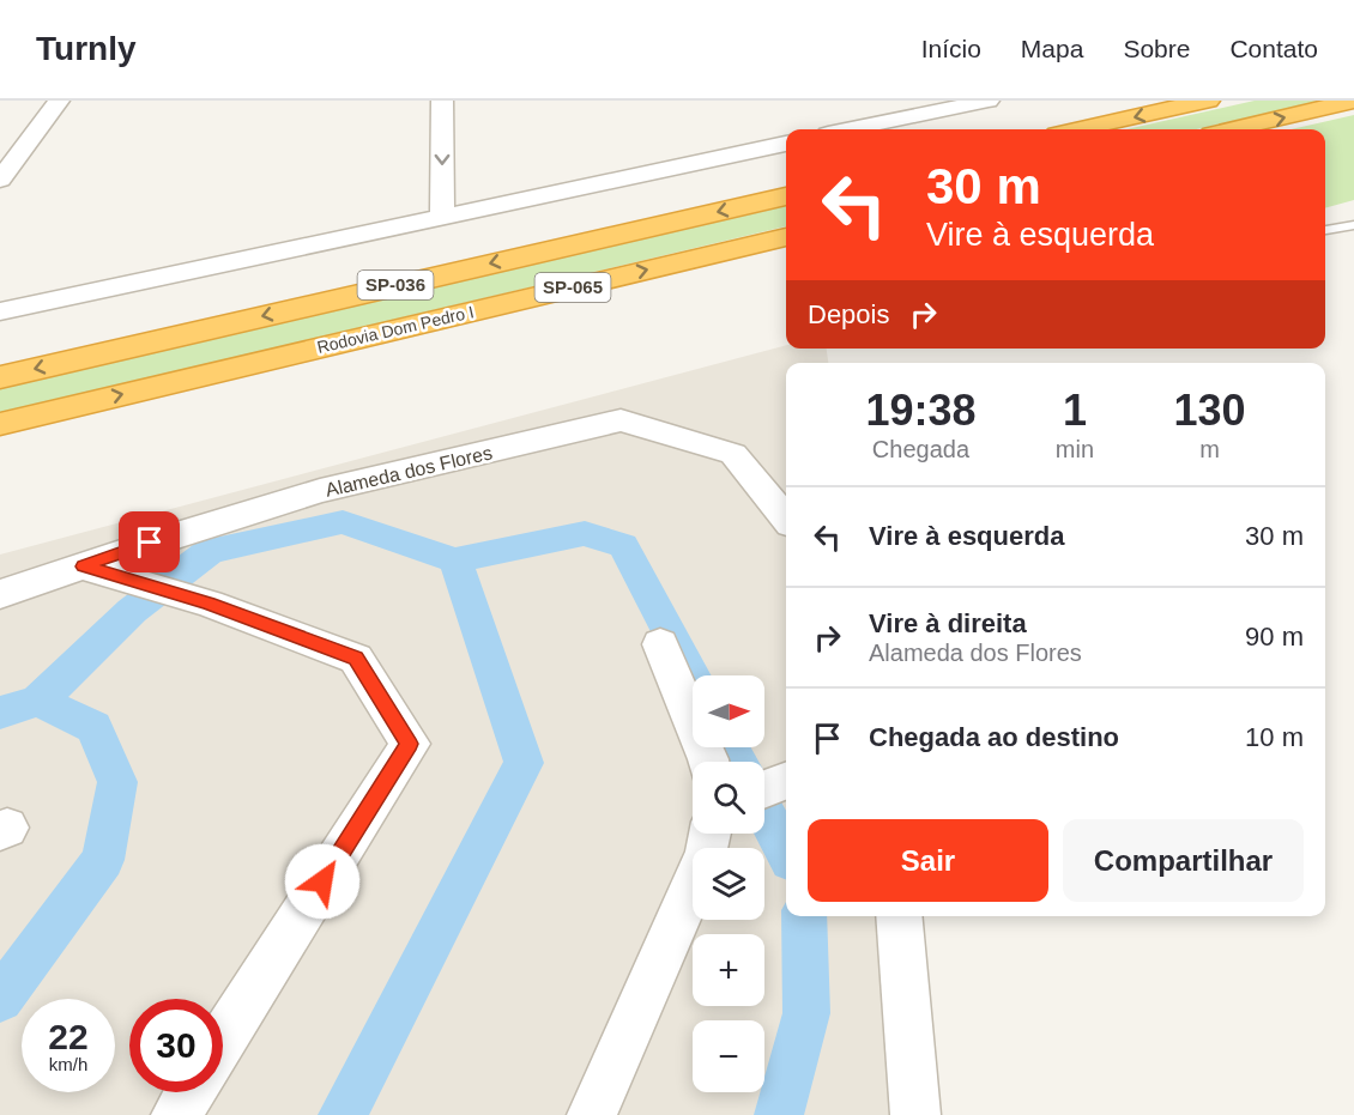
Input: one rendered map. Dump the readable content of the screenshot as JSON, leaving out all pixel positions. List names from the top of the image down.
{
  "streets": {
    "highway": ["SP-036", "SP-065", "Rodovia Dom Pedro I"],
    "street": ["Alameda dos Flores"]
  },
  "north": "right",
  "page": {
    "header": "Turnly",
    "nav": [
      "Início",
      "Mapa",
      "Sobre",
      "Contato"
    ],
    "turn": ["30 m", "Vire à esquerda"],
    "then": "Depois",
    "eta": [
      "19:38",
      "Chegada",
      "1",
      "min",
      "130",
      "m"
    ],
    "list": [
      {
        "name": "Vire à esquerda",
        "value": "30 m"
      },
      {
        "name": "Vire à direita",
        "note": "Alameda dos Flores",
        "value": "90 m"
      },
      {
        "name": "Chegada ao destino",
        "value": "10 m"
      }
    ],
    "map_buttons": ["+", "−"],
    "buttons": ["Sair", "Compartilhar"],
    "speed": "22 km/h",
    "limit": "30"
  }
}
